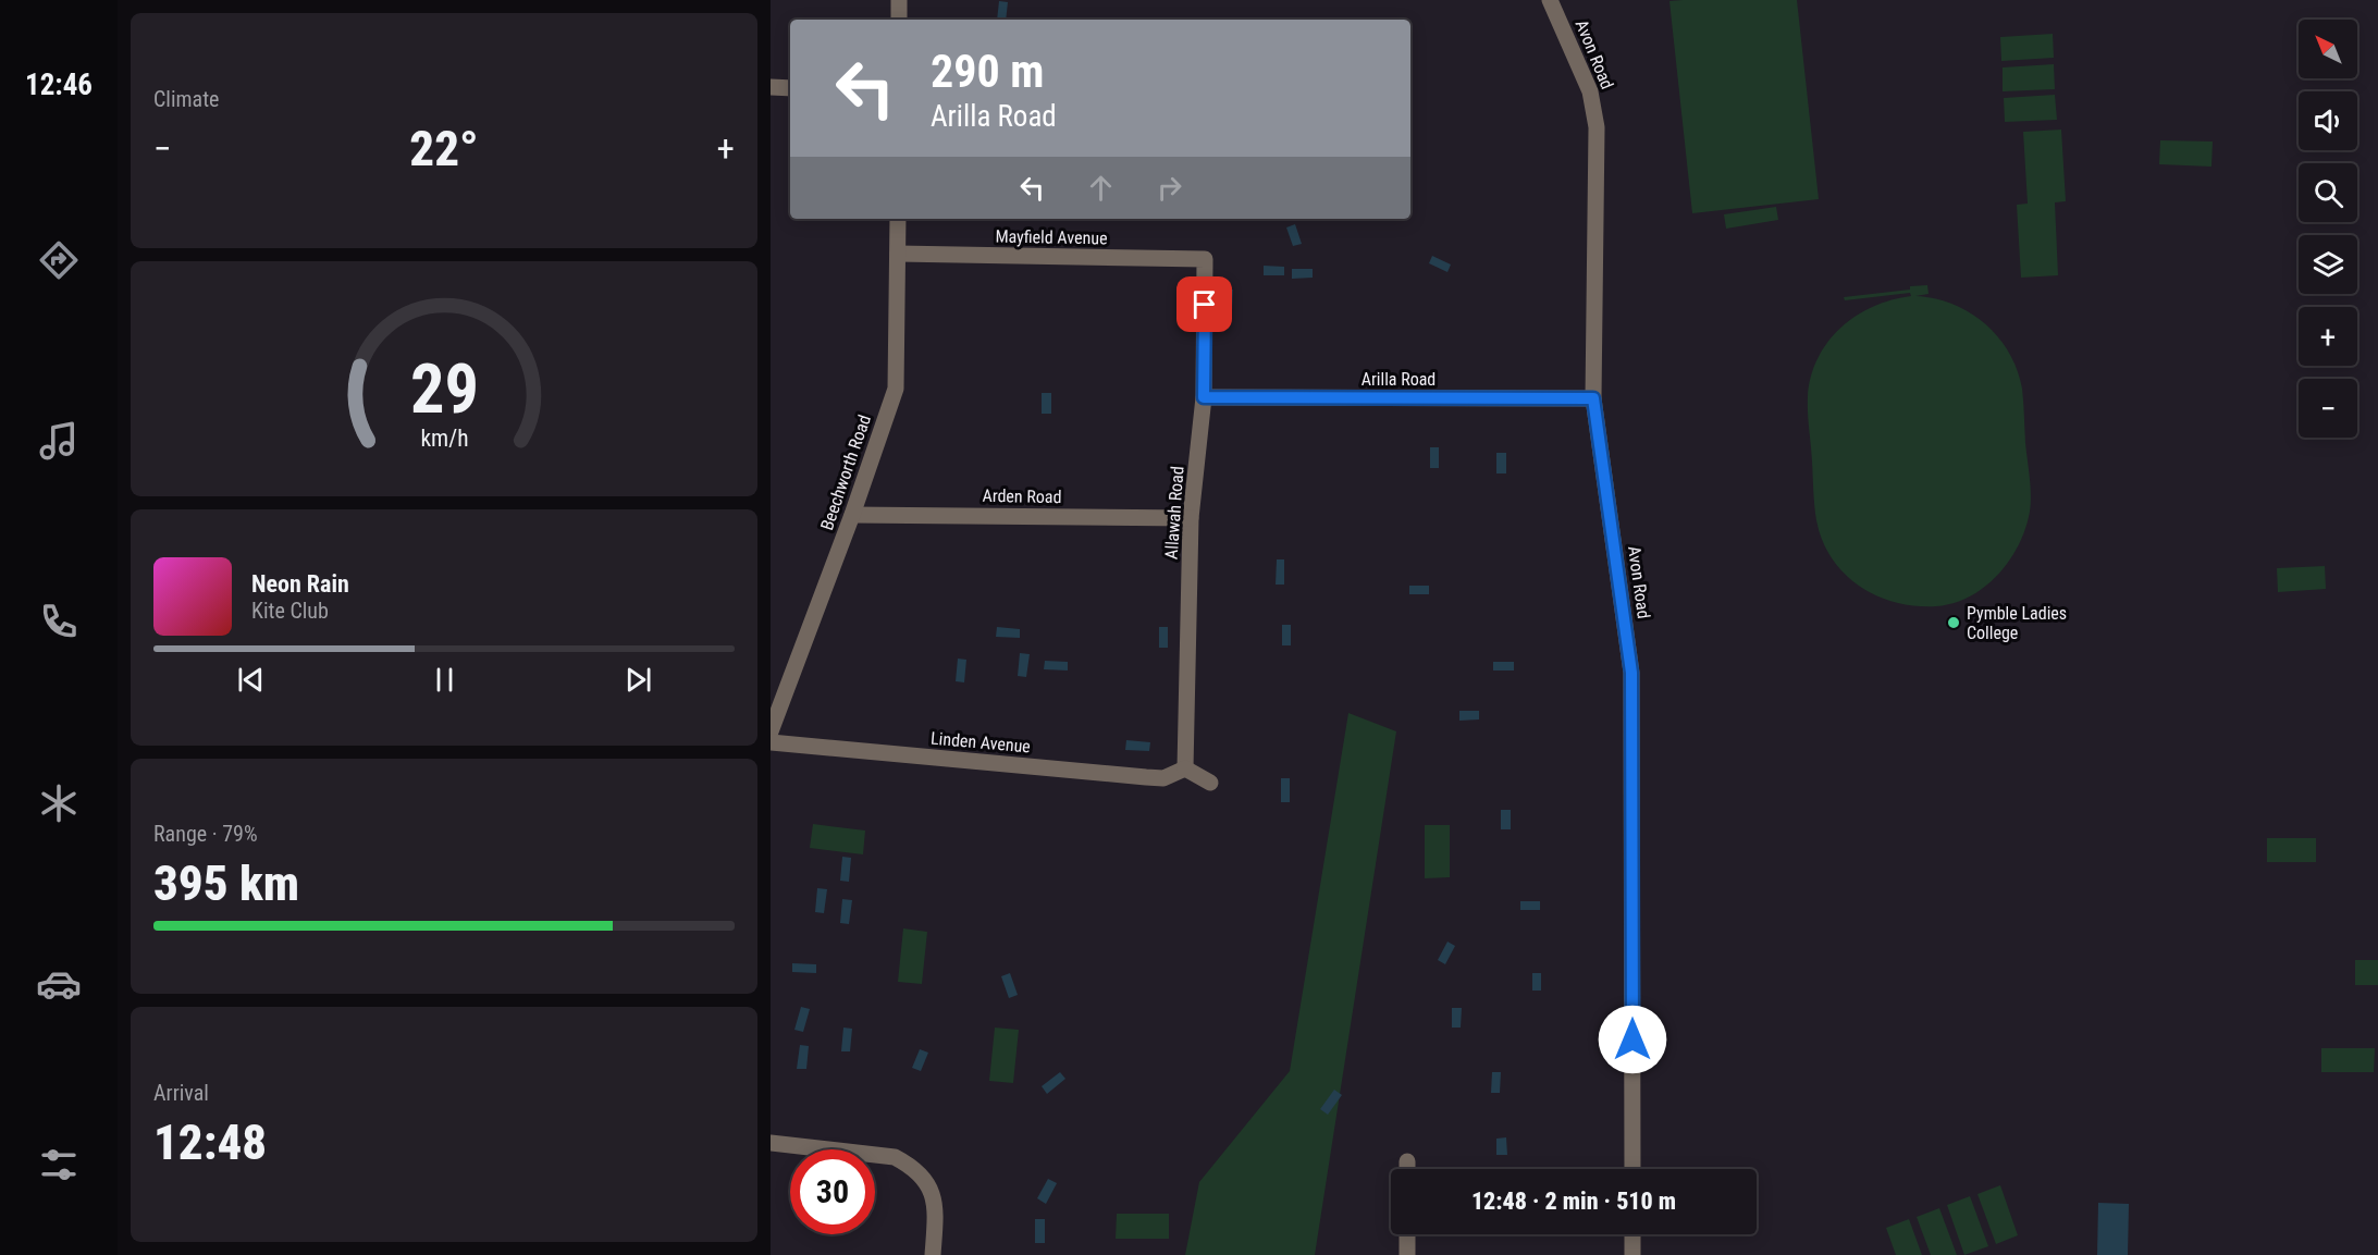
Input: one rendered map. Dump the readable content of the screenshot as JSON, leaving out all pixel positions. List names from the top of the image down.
{
  "streets": {
    "street": [
      "Avon Road",
      "Mayfield Avenue",
      "Arilla Road",
      "Beechworth Road",
      "Arden Road",
      "Allawah Road",
      "Linden Avenue"
    ]
  },
  "crossings": [
    ["Avon Road", "Arilla Road"],
    ["Mayfield Avenue", "Beechworth Road"],
    ["Mayfield Avenue", "Allawah Road"],
    ["Arilla Road", "Allawah Road"],
    ["Beechworth Road", "Arden Road"],
    ["Arden Road", "Allawah Road"],
    ["Allawah Road", "Linden Avenue"]
  ],
  "places": ["Pymble Ladies College"],
  "north": "top left",
  "page": {
    "tabs": "12:46",
    "tile": [
      "Climate",
      ["Range · 79%", "395 km"],
      ["Arrival", "12:48"]
    ],
    "map_buttons": ["+", "−"],
    "turn": ["290 m", "Arilla Road"],
    "heat": ["−", "22°", "+"],
    "song": ["Neon Rain", "Kite Club"],
    "limit": "30",
    "trip": "12:48 · 2 min · 510 m",
    "gauge": ["29", "km/h"]
  }
}
